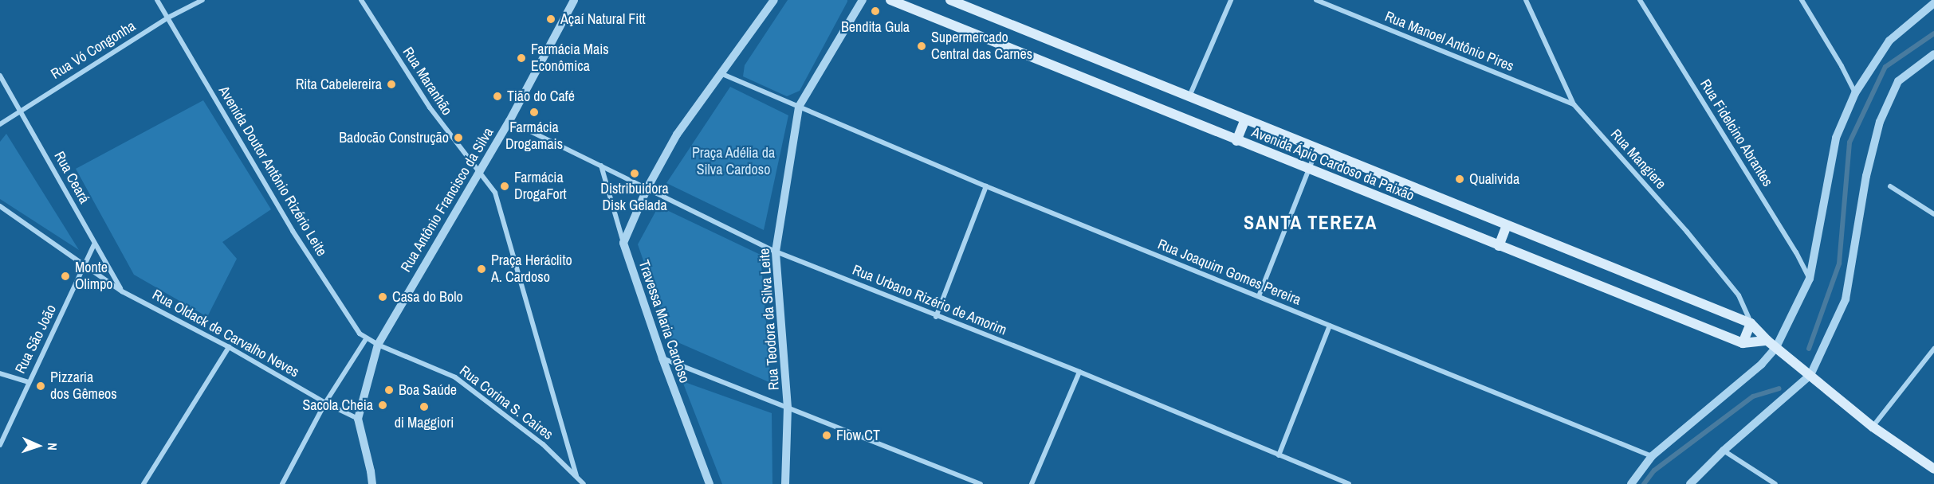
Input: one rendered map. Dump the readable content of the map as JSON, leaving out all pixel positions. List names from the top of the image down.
{
  "streets": {
    "main road": ["Avenida Ápio Cardoso da Paixão"],
    "street": [
      "Rua Manoel Antônio Pires",
      "Rua Vó Congonha",
      "Rua Maranhão",
      "Rua Fidelcino Abrantes",
      "Rua Mangiere",
      "Avenida Doutor Antônio Rizério Leite",
      "Rua Ceará",
      "Rua Antônio Francisco da Silva",
      "Rua Joaquim Gomes Pereira",
      "Rua Urbano Rizério de Amorim",
      "Rua Teodora da Silva Leite",
      "Travessa Maria Cardoso",
      "Rua Oldack de Carvalho Neves",
      "Rua São João",
      "Rua Corina S. Caires"
    ]
  },
  "crossings": [
    ["Rua Manoel Antônio Pires", "Rua Mangiere"],
    ["Rua Vó Congonha", "Avenida Doutor Antônio Rizério Leite"],
    ["Rua Vó Congonha", "Rua Ceará"],
    ["Rua Maranhão", "Rua Antônio Francisco da Silva"],
    ["Rua Mangiere", "Avenida Ápio Cardoso da Paixão"],
    ["Avenida Doutor Antônio Rizério Leite", "Rua Antônio Francisco da Silva"],
    ["Avenida Doutor Antônio Rizério Leite", "Rua Corina S. Caires"],
    ["Rua Ceará", "Rua Oldack de Carvalho Neves"],
    ["Rua Ceará", "Rua São João"],
    ["Rua Antônio Francisco da Silva", "Rua Urbano Rizério de Amorim"],
    ["Rua Antônio Francisco da Silva", "Rua Oldack de Carvalho Neves"],
    ["Rua Antônio Francisco da Silva", "Rua Corina S. Caires"],
    ["Rua Joaquim Gomes Pereira", "Rua Teodora da Silva Leite"],
    ["Rua Urbano Rizério de Amorim", "Rua Teodora da Silva Leite"],
    ["Rua Urbano Rizério de Amorim", "Travessa Maria Cardoso"],
    ["Rua Oldack de Carvalho Neves", "Rua São João"]
  ],
  "districts": ["SANTA TEREZA"],
  "parks": ["Praça Adélia da Silva Cardoso"],
  "places": [
    "Bendita Gula",
    "Açaí Natural Fitt",
    "Supermercado Central das Carnes",
    "Farmácia Mais Econômica",
    "Rita Cabelereira",
    "Tião do Café",
    "Farmácia Drogamais",
    "Badocão Construção",
    "Distribuidora Disk Gelada",
    "Qualivida",
    "Farmácia DrogaFort",
    "Praça Heráclito A. Cardoso",
    "Monte Olimpo",
    "Casa do Bolo",
    "Pizzaria dos Gêmeos",
    "Boa Saúde",
    "Sacola Cheia",
    "di Maggiori",
    "Flow CT"
  ],
  "north": "right"
}
